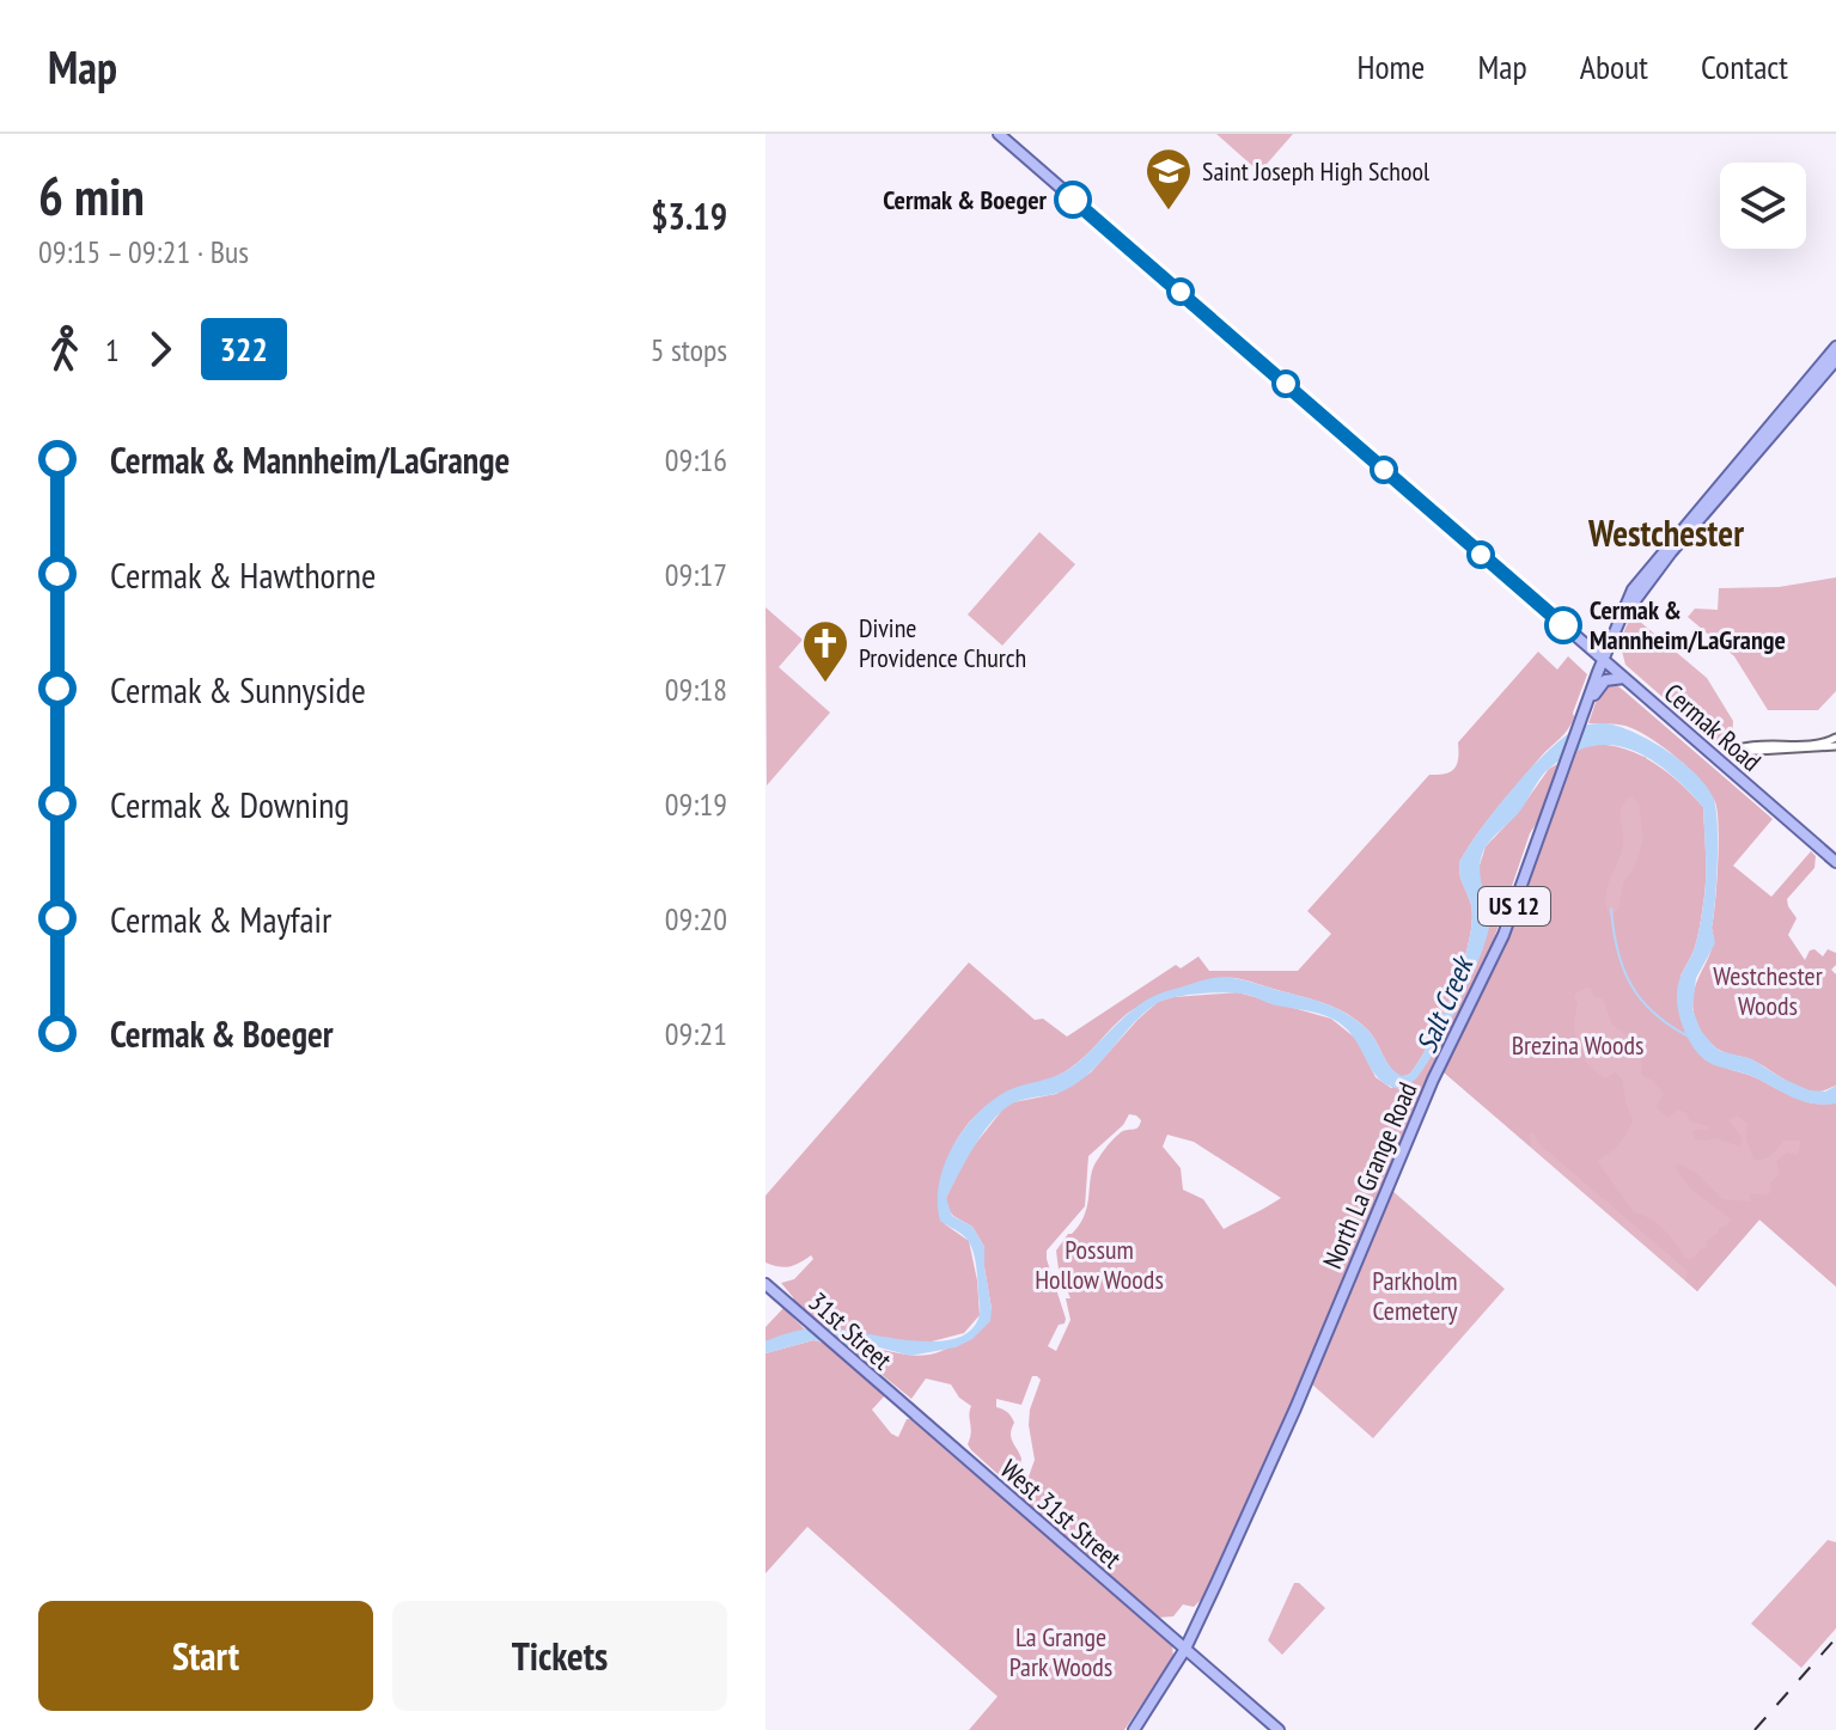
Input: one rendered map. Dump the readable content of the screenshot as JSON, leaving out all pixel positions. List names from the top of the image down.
{
  "streets": {
    "main road": [
      "Cermak Road",
      "US 12",
      "North La Grange Road",
      "31st Street",
      "West 31st Street"
    ]
  },
  "crossings": [
    ["Cermak Road", "US 12"],
    ["Cermak Road", "North La Grange Road"],
    ["US 12", "North La Grange Road"],
    ["US 12", "West 31st Street"],
    ["North La Grange Road", "West 31st Street"],
    ["31st Street", "West 31st Street"]
  ],
  "districts": ["Westchester"],
  "water": ["Salt Creek"],
  "parks": [
    "Westchester Woods",
    "Brezina Woods",
    "Possum Hollow Woods",
    "Parkholm Cemetery",
    "La Grange Park Woods"
  ],
  "places": {
    "other": ["Cermak & Boeger", "Cermak & Mannheim/LaGrange"],
    "school or university": ["Saint Joseph High School"],
    "church": ["Divine Providence Church"]
  },
  "lines": ["bus line 322"],
  "page": {
    "header": "Map",
    "nav": [
      "Home",
      "Map",
      "About",
      "Contact"
    ],
    "heading": ["6 min", "09:15 – 09:21 · Bus", "$3.19"],
    "legs": ["1", "322", "5 stops"],
    "list": [
      {
        "name": "Cermak & Mannheim/LaGrange",
        "value": "09:16"
      },
      {
        "name": "Cermak & Hawthorne",
        "value": "09:17"
      },
      {
        "name": "Cermak & Sunnyside",
        "value": "09:18"
      },
      {
        "name": "Cermak & Downing",
        "value": "09:19"
      },
      {
        "name": "Cermak & Mayfair",
        "value": "09:20"
      },
      {
        "name": "Cermak & Boeger",
        "value": "09:21"
      }
    ],
    "buttons": ["Start", "Tickets"]
  }
}
